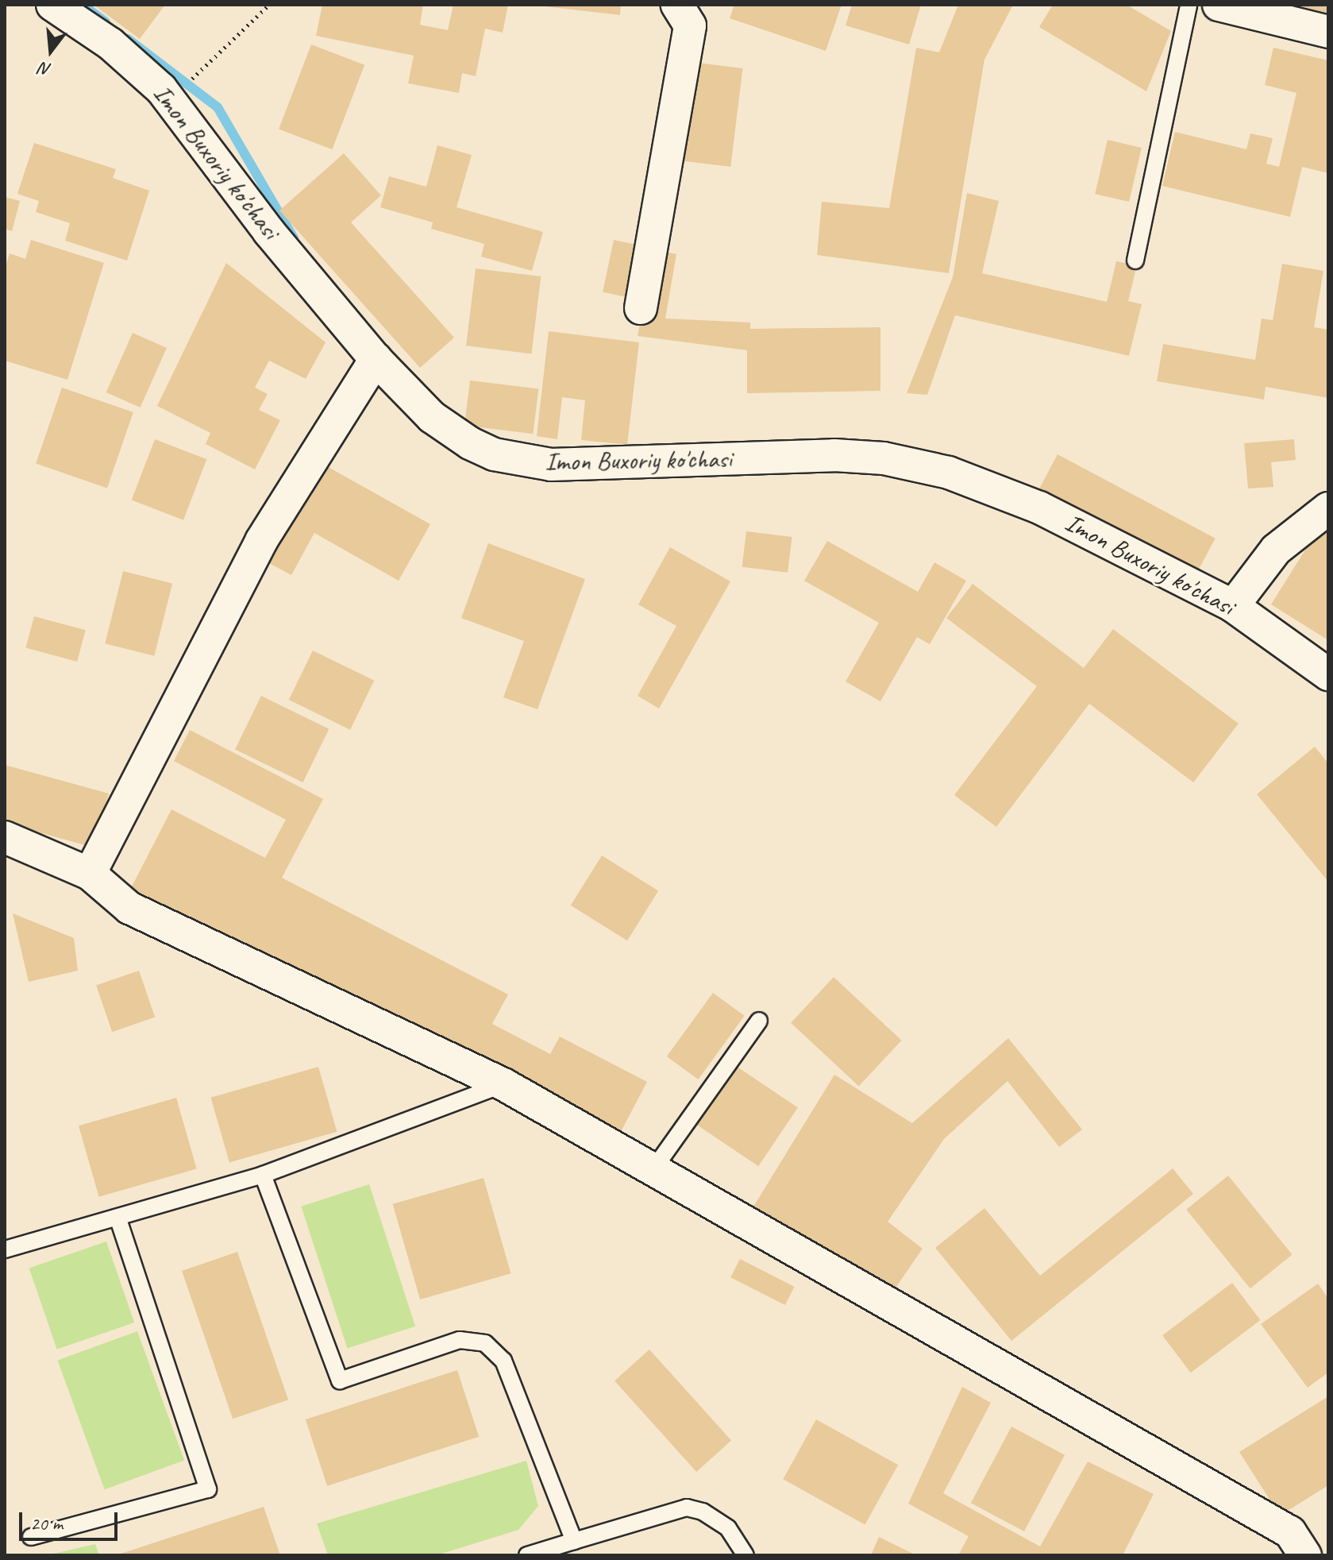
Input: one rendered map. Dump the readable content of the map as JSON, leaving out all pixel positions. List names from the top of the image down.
{
  "streets": {
    "street": ["Imon Buxoriy ko'chasi"]
  },
  "scale_bar": "20 m",
  "north": "bottom"
}
